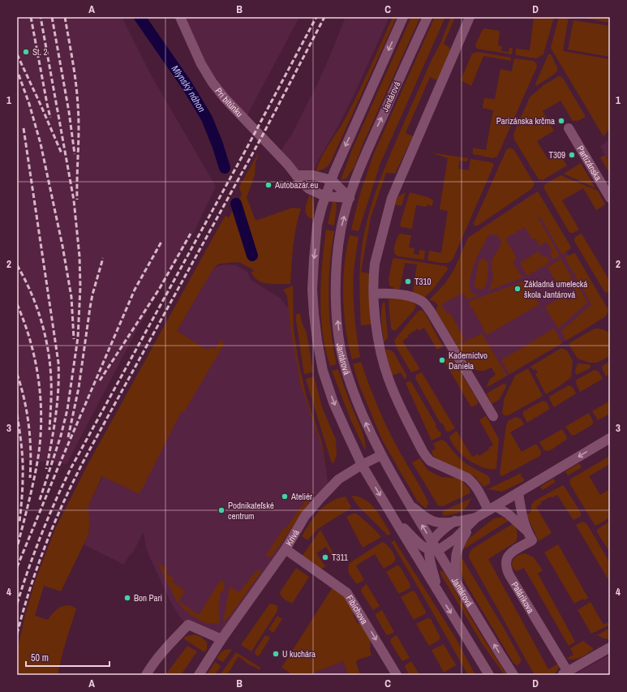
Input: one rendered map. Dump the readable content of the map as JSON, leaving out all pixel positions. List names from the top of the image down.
{
  "streets": {
    "street": [
      "Jantárová",
      "Pri bitúnku",
      "Partizánska",
      "Krivá",
      "Palárikova",
      "Fibichova"
    ]
  },
  "crossings": [
    ["Jantárová", "Pri bitúnku"],
    ["Jantárová", "Krivá"],
    ["Krivá", "Fibichova"]
  ],
  "water": ["Mlynský náhon"],
  "places": [
    "St. 2",
    "Parizánska krčma",
    "T309",
    "Autobazár.eu",
    "T310",
    "Základná umelecká škola Jantárová",
    "Kaderníctvo Daniela",
    "Ateliér",
    "Podnikateľské centrum",
    "T311",
    "Bon Pari",
    "U kuchára"
  ],
  "scale_bar": "50 m",
  "grid": {
    "columns": [
      "A",
      "B",
      "C",
      "D"
    ],
    "rows": [
      "1",
      "2",
      "3",
      "4"
    ]
  }
}
